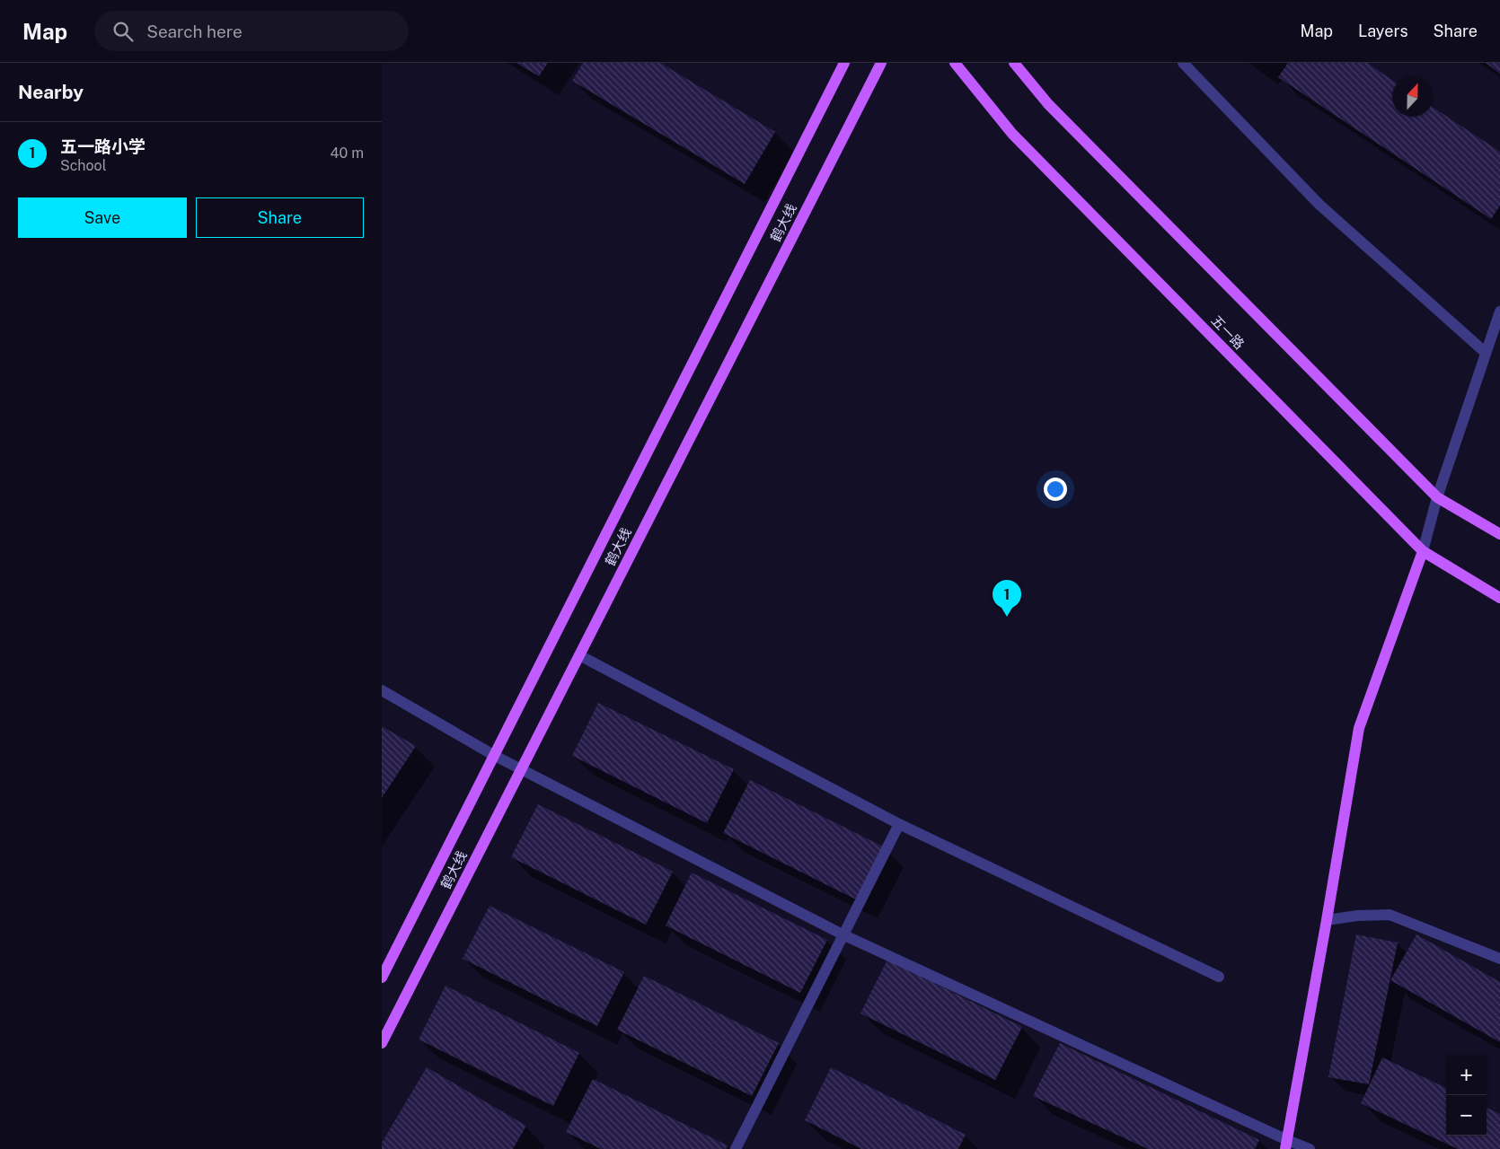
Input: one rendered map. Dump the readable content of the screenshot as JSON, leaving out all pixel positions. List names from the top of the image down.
{
  "streets": {
    "main road": ["鹤大线", "五一路"]
  },
  "north": "top",
  "page": {
    "header": "Map",
    "search": "Search here",
    "nav": ["Map", "Layers", "Share"],
    "heading": "Nearby",
    "list": [
      {
        "mark": "1",
        "name": "五一路小学",
        "note": "School",
        "value": "40 m"
      }
    ],
    "buttons": ["Save", "Share"],
    "pins": "1",
    "map_buttons": ["+", "−"]
  }
}
